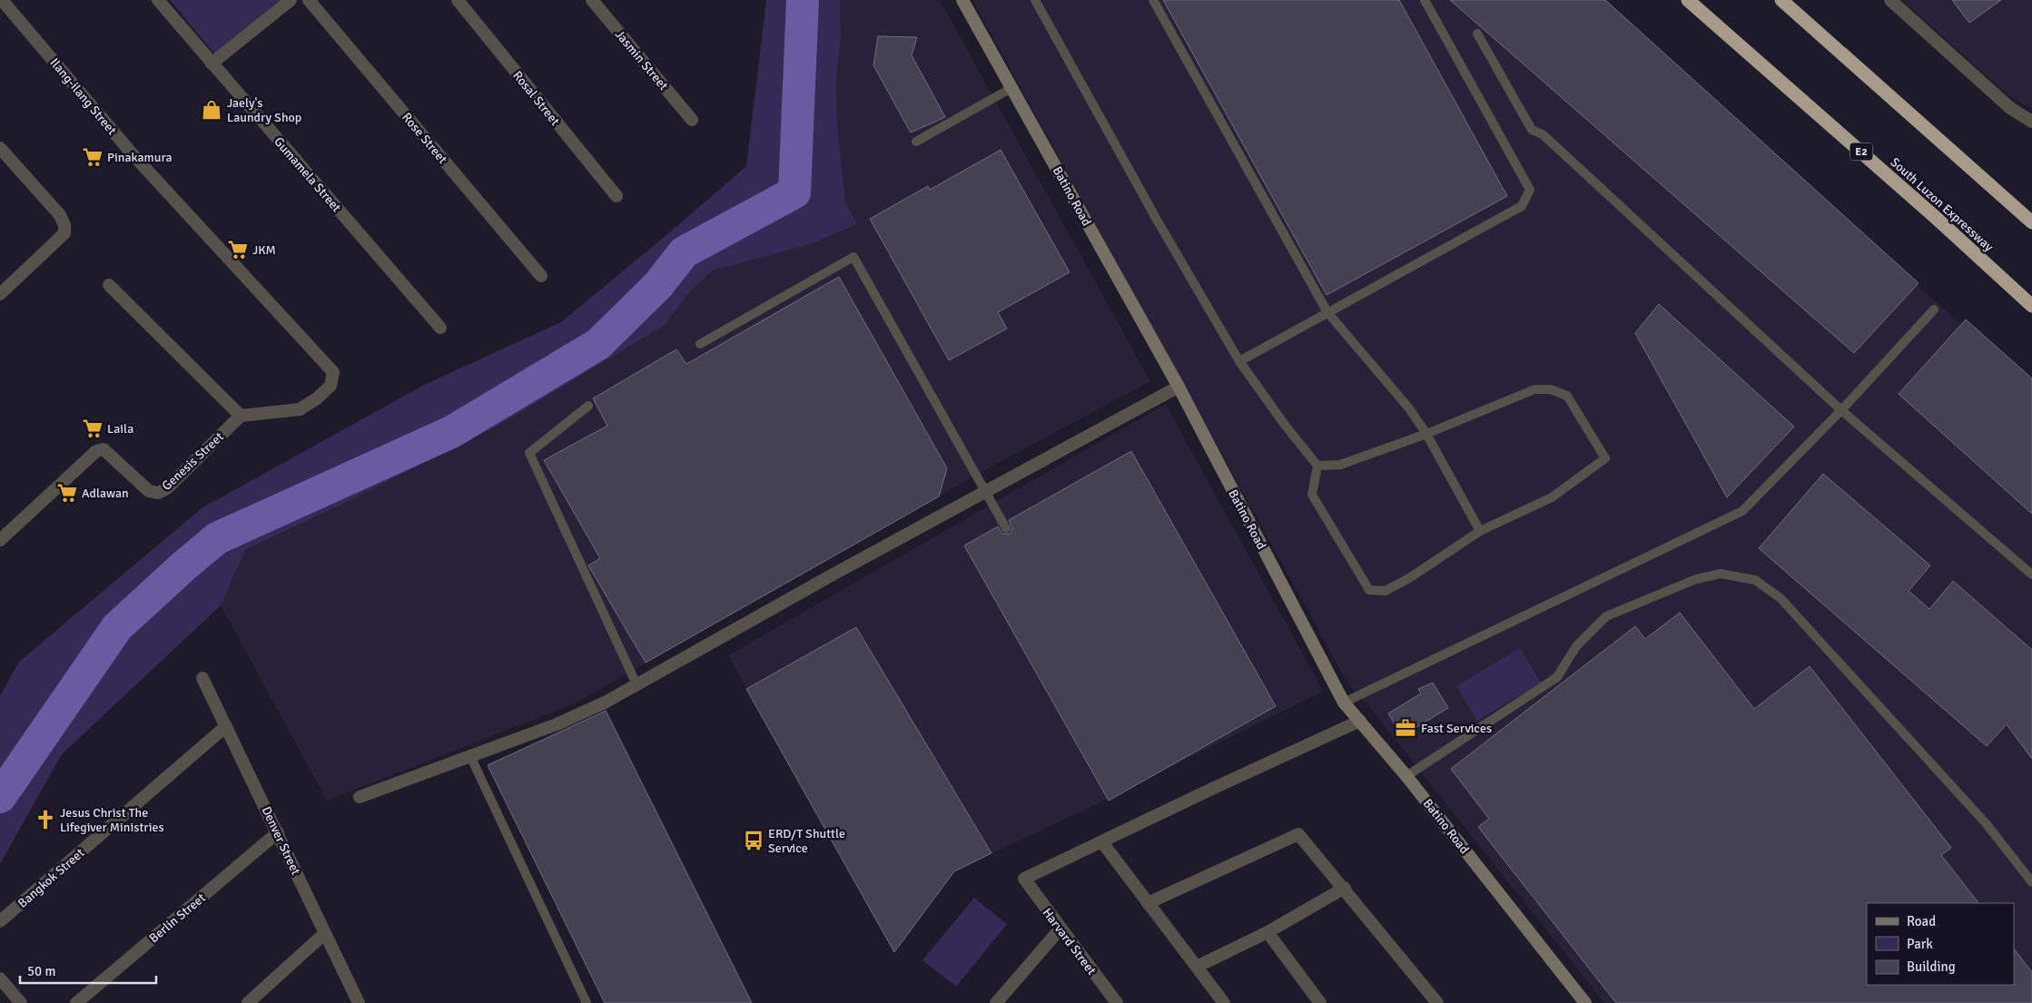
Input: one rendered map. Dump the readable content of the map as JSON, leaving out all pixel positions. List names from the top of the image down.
{
  "streets": {
    "highway": ["E2", "South Luzon Expressway"],
    "main road": ["Batino Road"],
    "street": [
      "Jasmin Street",
      "Ilang-ilang Street",
      "Rosal Street",
      "Rose Street",
      "Gumamela Street",
      "Genesis Street",
      "Denver Street",
      "Bangkok Street",
      "Berlin Street",
      "Harvard Street"
    ]
  },
  "crossings": [
    ["Ilang-ilang Street", "Genesis Street"],
    ["Denver Street", "Bangkok Street"],
    ["Denver Street", "Berlin Street"]
  ],
  "places": {
    "shop": ["Jaely's Laundry Shop"],
    "supermarket": [
      "Pinakamura",
      "JKM",
      "Laila",
      "Adlawan"
    ],
    "office": ["Fast Services"],
    "church": ["Jesus Christ The Lifegiver Ministries"],
    "bus stop": ["ERD/T Shuttle Service"]
  },
  "legend": ["Road", "Park", "Building"],
  "scale_bar": "50 m"
}
